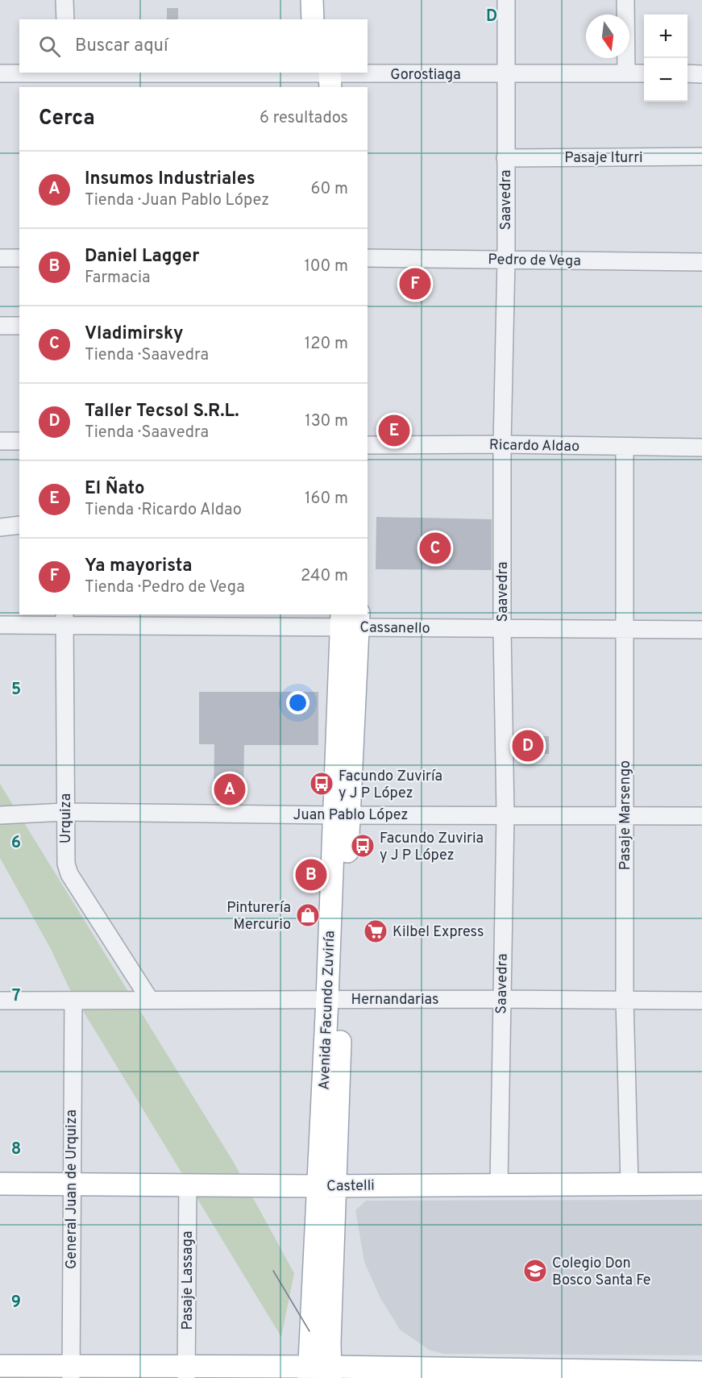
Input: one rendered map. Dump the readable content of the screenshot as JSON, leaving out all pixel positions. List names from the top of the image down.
{
  "streets": {
    "main road": ["Avenida Facundo Zuviría", "Castelli"],
    "street": [
      "Gorostiaga",
      "Pasaje Iturri",
      "Saavedra",
      "Pedro de Vega",
      "Ricardo Aldao",
      "Cassanello",
      "Juan Pablo López",
      "Pasaje Marsengo",
      "Urquiza",
      "Hernandarias",
      "General Juan de Urquiza",
      "Pasaje Lassaga"
    ]
  },
  "crossings": [
    ["Gorostiaga", "Saavedra"],
    ["Pasaje Iturri", "Saavedra"],
    ["Saavedra", "Pedro de Vega"],
    ["Saavedra", "Ricardo Aldao"],
    ["Saavedra", "Cassanello"],
    ["Saavedra", "Juan Pablo López"],
    ["Saavedra", "Hernandarias"],
    ["Saavedra", "Castelli"],
    ["Ricardo Aldao", "Pasaje Marsengo"],
    ["Cassanello", "Pasaje Marsengo"],
    ["Cassanello", "Urquiza"],
    ["Cassanello", "Avenida Facundo Zuviría"],
    ["Juan Pablo López", "Pasaje Marsengo"],
    ["Juan Pablo López", "Urquiza"],
    ["Juan Pablo López", "Avenida Facundo Zuviría"],
    ["Pasaje Marsengo", "Hernandarias"],
    ["Pasaje Marsengo", "Castelli"],
    ["Urquiza", "Hernandarias"],
    ["Hernandarias", "Avenida Facundo Zuviría"],
    ["Hernandarias", "General Juan de Urquiza"],
    ["Avenida Facundo Zuviría", "Castelli"],
    ["Castelli", "General Juan de Urquiza"],
    ["Castelli", "Pasaje Lassaga"]
  ],
  "places": {
    "bus stop": ["Facundo Zuviría y J P López", "Facundo Zuviria y J P López"],
    "shop": ["Pinturería Mercurio"],
    "supermarket": ["Kilbel Express"],
    "school or university": ["Colegio Don Bosco Santa Fe"]
  },
  "north": "bottom",
  "page": {
    "map_buttons": ["+", "−"],
    "search": "Buscar aquí",
    "heading": ["Cerca", "6 resultados"],
    "list": [
      {
        "mark": "A",
        "name": "Insumos Industriales",
        "note": "Tienda · Juan Pablo López",
        "value": "60 m"
      },
      {
        "mark": "B",
        "name": "Daniel Lagger",
        "note": "Farmacia",
        "value": "100 m"
      },
      {
        "mark": "C",
        "name": "Vladimirsky",
        "note": "Tienda · Saavedra",
        "value": "120 m"
      },
      {
        "mark": "D",
        "name": "Taller Tecsol S.R.L.",
        "note": "Tienda · Saavedra",
        "value": "130 m"
      },
      {
        "mark": "E",
        "name": "El Ñato",
        "note": "Tienda · Ricardo Aldao",
        "value": "160 m"
      },
      {
        "mark": "F",
        "name": "Ya mayorista",
        "note": "Tienda · Pedro de Vega",
        "value": "240 m"
      }
    ],
    "pins": [
      "F",
      "E",
      "C",
      "D",
      "A",
      "B"
    ]
  },
  "grid": {
    "columns": ["D"],
    "rows": [
      "5",
      "6",
      "7",
      "8",
      "9"
    ]
  }
}
